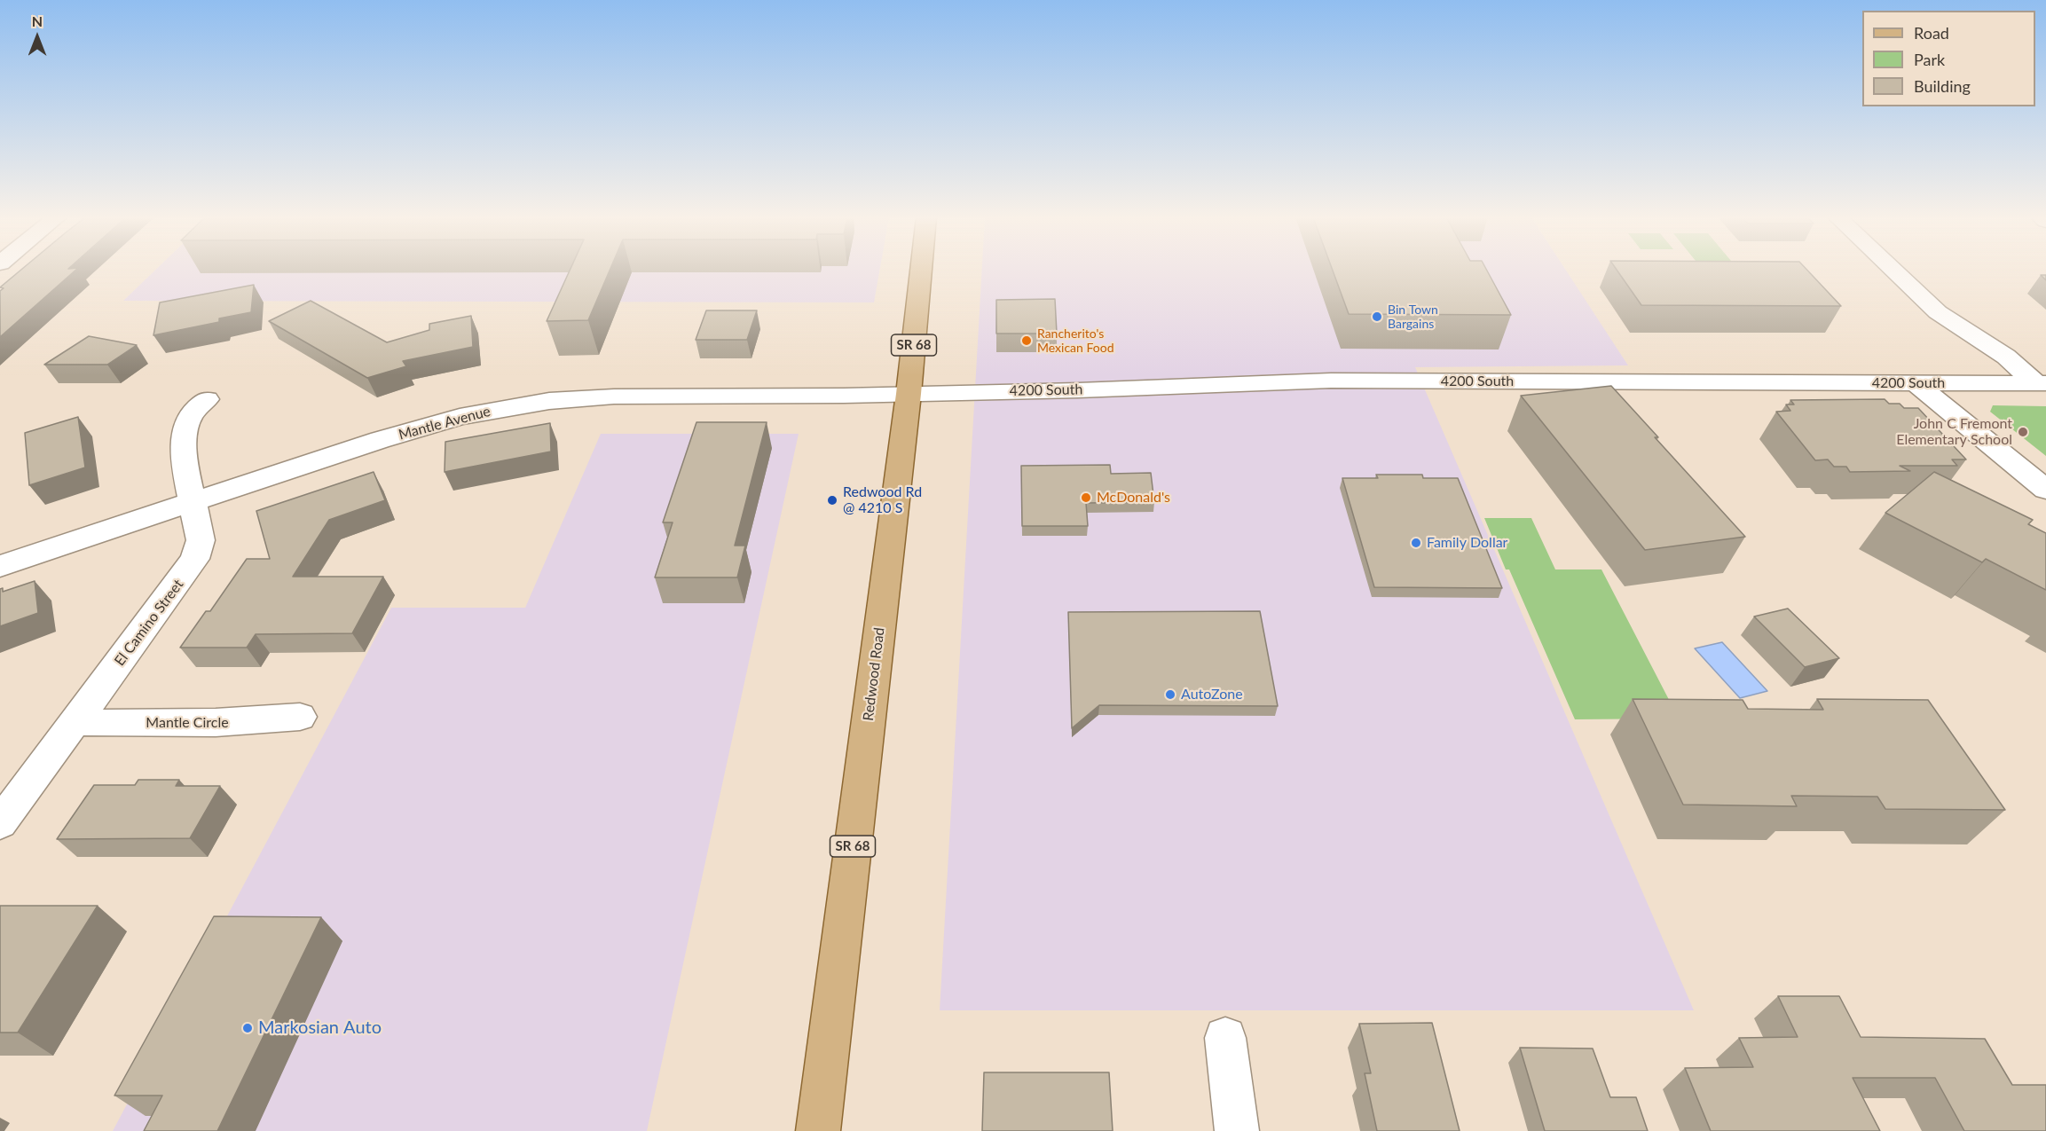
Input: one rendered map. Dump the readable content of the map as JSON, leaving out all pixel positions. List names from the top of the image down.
{
  "streets": {
    "main road": ["SR 68", "Redwood Road"],
    "street": [
      "4200 South",
      "Mantle Avenue",
      "El Camino Street",
      "Mantle Circle"
    ]
  },
  "crossings": [
    ["4200 South", "Mantle Avenue"],
    ["4200 South", "Redwood Road"],
    ["Mantle Avenue", "El Camino Street"],
    ["Mantle Avenue", "Redwood Road"],
    ["El Camino Street", "Mantle Circle"]
  ],
  "places": [
    "Bin Town Bargains",
    "Rancherito's Mexican Food",
    "John C Fremont Elementary School",
    "McDonald's",
    "Redwood Rd @ 4210 S",
    "Family Dollar",
    "AutoZone",
    "Markosian Auto"
  ],
  "legend": ["Road", "Park", "Building"],
  "north": "top"
}
